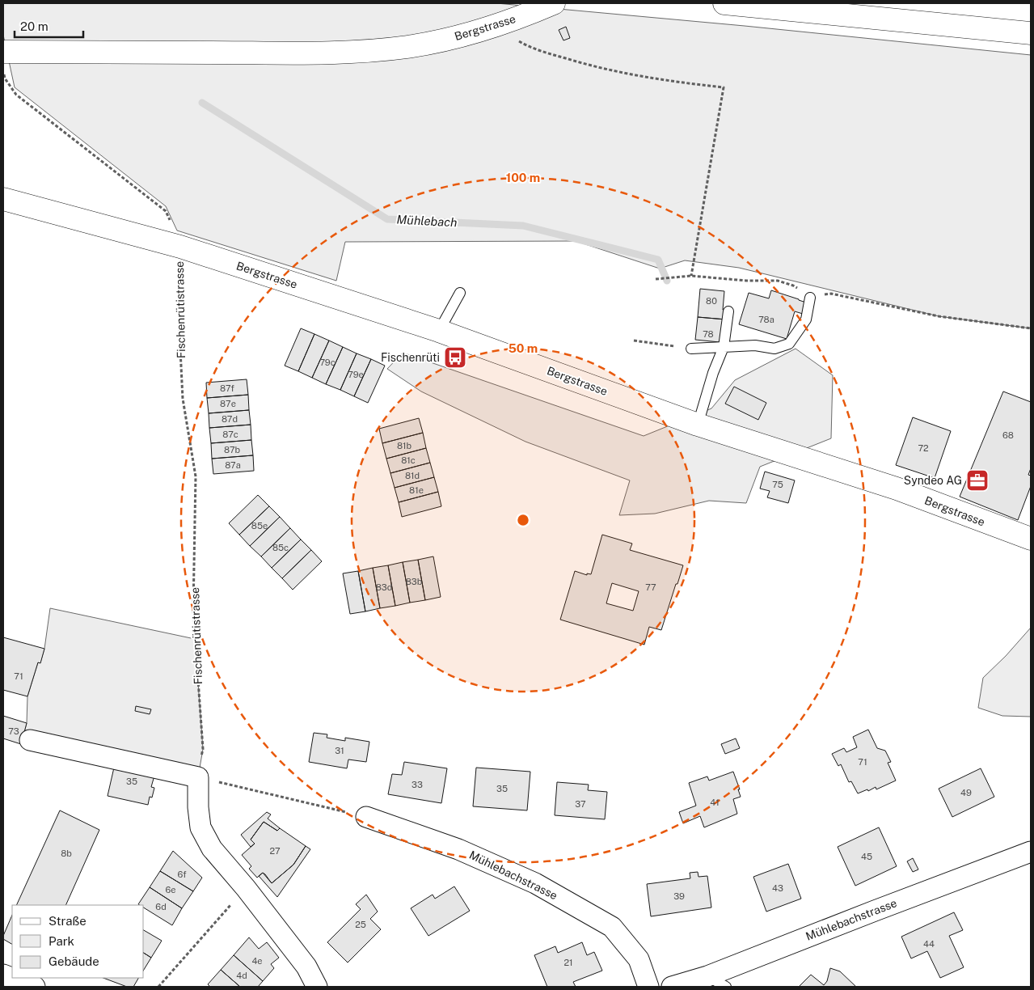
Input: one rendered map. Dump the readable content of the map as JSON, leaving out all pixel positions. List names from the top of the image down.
{
  "streets": {
    "main road": ["Bergstrasse"],
    "street": ["Mühlebachstrasse"],
    "path": ["Fischenrütistrasse"]
  },
  "crossings": [
    ["Bergstrasse", "Fischenrütistrasse"]
  ],
  "water": ["Mühlebach"],
  "places": {
    "bus stop": ["Fischenrüti"],
    "office": ["Syndeo AG"]
  },
  "house_numbers": [
    "80",
    "78a",
    "78",
    "79c",
    "79e",
    "87f",
    "87e",
    "87d",
    "87c",
    "68",
    "81b",
    "72",
    "87b",
    "81c",
    "87a",
    "81d",
    "75",
    "81e",
    "85e",
    "85c",
    "83b",
    "83d",
    "77",
    "71",
    "73",
    "31",
    "71",
    "35",
    "33",
    "35",
    "49",
    "41",
    "37",
    "27",
    "8b",
    "45",
    "6f",
    "43",
    "6e",
    "39",
    "6d",
    "25",
    "44",
    "4e",
    "21",
    "4d"
  ],
  "legend": ["Straße", "Park", "Gebäude"],
  "scale_bar": "20 m",
  "rings": ["100 m", "50 m"]
}
